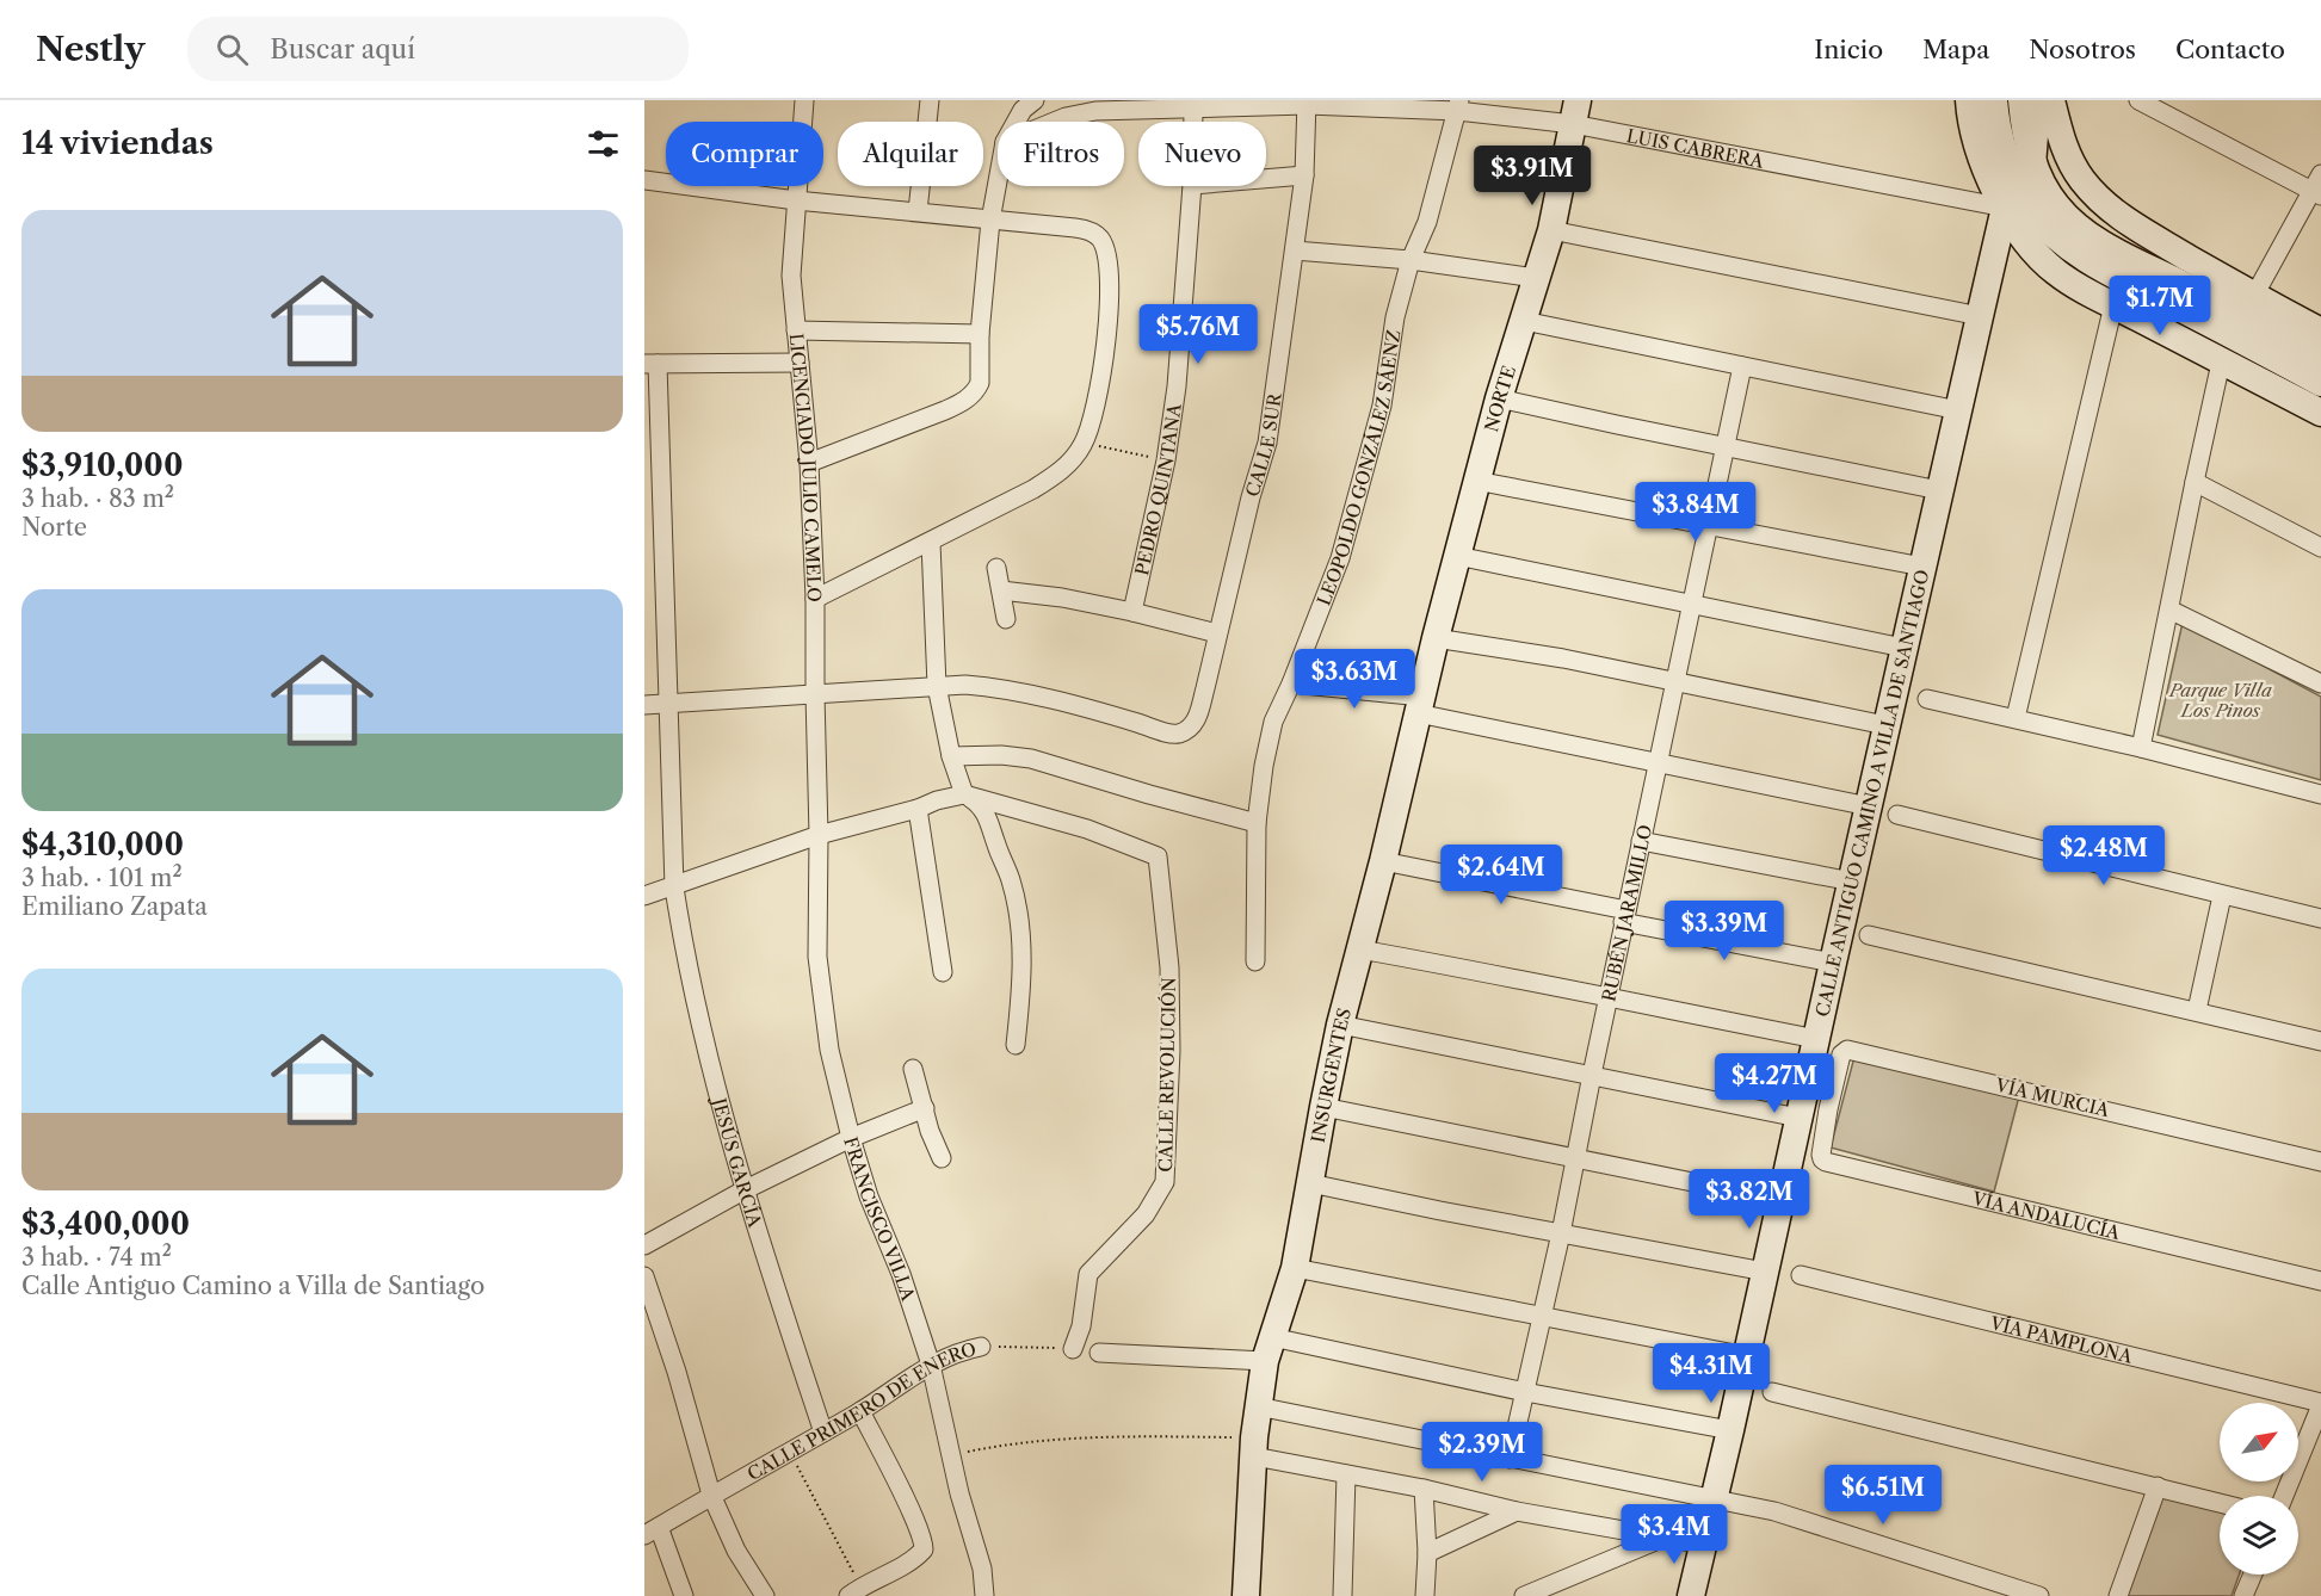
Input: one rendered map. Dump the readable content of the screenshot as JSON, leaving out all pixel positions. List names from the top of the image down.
{
  "streets": {
    "street": [
      "LUIS CABRERA",
      "NORTE",
      "CALLE SUR",
      "LEOPOLDO GONZÁLEZ SÁENZ",
      "LICENCIADO JULIO CAMELO",
      "PEDRO QUINTANA",
      "CALLE ANTIGUO CAMINO A VILLA DE SANTIAGO",
      "RUBÉN JARAMILLO",
      "CALLE REVOLUCIÓN",
      "INSURGENTES",
      "VÍA MURCIA",
      "JESÚS GARCÍA",
      "VÍA ANDALUCÍA",
      "FRANCISCO VILLA",
      "VÍA PAMPLONA",
      "CALLE PRIMERO DE ENERO"
    ]
  },
  "crossings": [
    ["LUIS CABRERA", "NORTE"],
    ["LUIS CABRERA", "CALLE SUR"],
    ["LUIS CABRERA", "LEOPOLDO GONZÁLEZ SÁENZ"],
    ["LUIS CABRERA", "PEDRO QUINTANA"],
    ["LUIS CABRERA", "CALLE ANTIGUO CAMINO A VILLA DE SANTIAGO"],
    ["NORTE", "INSURGENTES"],
    ["LICENCIADO JULIO CAMELO", "FRANCISCO VILLA"],
    ["CALLE REVOLUCIÓN", "CALLE PRIMERO DE ENERO"],
    ["VÍA MURCIA", "VÍA ANDALUCÍA"],
    ["JESÚS GARCÍA", "CALLE PRIMERO DE ENERO"],
    ["FRANCISCO VILLA", "CALLE PRIMERO DE ENERO"]
  ],
  "parks": ["Parque Villa Los Pinos"],
  "north": "top right",
  "page": {
    "header": "Nestly",
    "search": "Buscar aquí",
    "nav": [
      "Inicio",
      "Mapa",
      "Nosotros",
      "Contacto"
    ],
    "heading": "14 viviendas",
    "chip": [
      "Comprar",
      "Alquilar",
      "Filtros",
      "Nuevo"
    ],
    "price": [
      "$3.91M",
      "$1.7M",
      "$5.76M",
      "$3.84M",
      "$3.63M",
      "$2.48M",
      "$2.64M",
      "$3.39M",
      "$4.27M",
      "$3.82M",
      "$4.31M",
      "$2.39M",
      "$6.51M",
      "$3.4M"
    ],
    "list": [
      {
        "name": "$3,910,000",
        "note": "3 hab. · 83 m² · Norte"
      },
      {
        "name": "$4,310,000",
        "note": "3 hab. · 101 m² · Emiliano Zapata"
      },
      {
        "name": "$3,400,000",
        "note": "3 hab. · 74 m² · Calle Antiguo Camino a Villa de Santiago"
      }
    ]
  }
}
